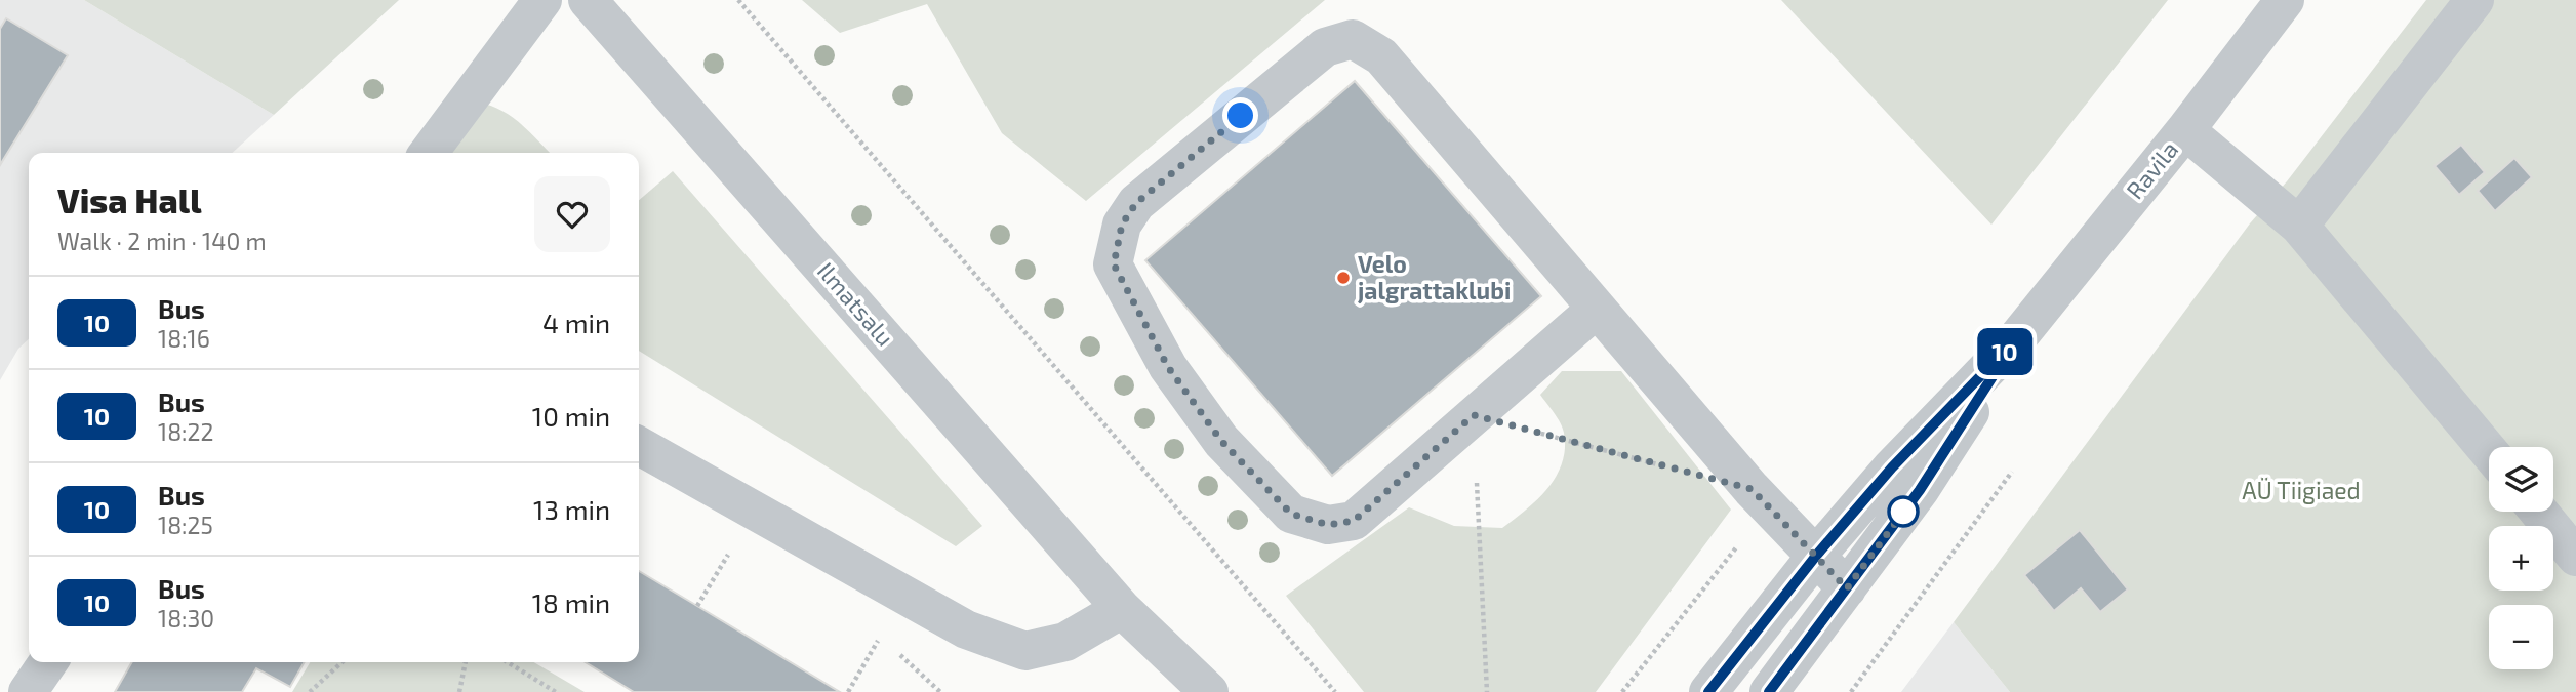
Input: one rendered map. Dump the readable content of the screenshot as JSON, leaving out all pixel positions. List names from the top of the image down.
{
  "streets": {
    "street": ["Ravila", "Ilmatsalu"]
  },
  "parks": ["AÜ Tiigiaed"],
  "places": ["Velo jalgrattaklubi"],
  "lines": ["bus line 10"],
  "page": {
    "on_map": "10",
    "heading": ["Visa Hall", "Walk · 2 min · 140 m"],
    "list": [
      {
        "mark": "10",
        "name": "Bus",
        "note": "18:16",
        "value": "4 min"
      },
      {
        "mark": "10",
        "name": "Bus",
        "note": "18:22",
        "value": "10 min"
      },
      {
        "mark": "10",
        "name": "Bus",
        "note": "18:25",
        "value": "13 min"
      },
      {
        "mark": "10",
        "name": "Bus",
        "note": "18:30",
        "value": "18 min"
      }
    ],
    "map_buttons": ["+", "−"]
  }
}
